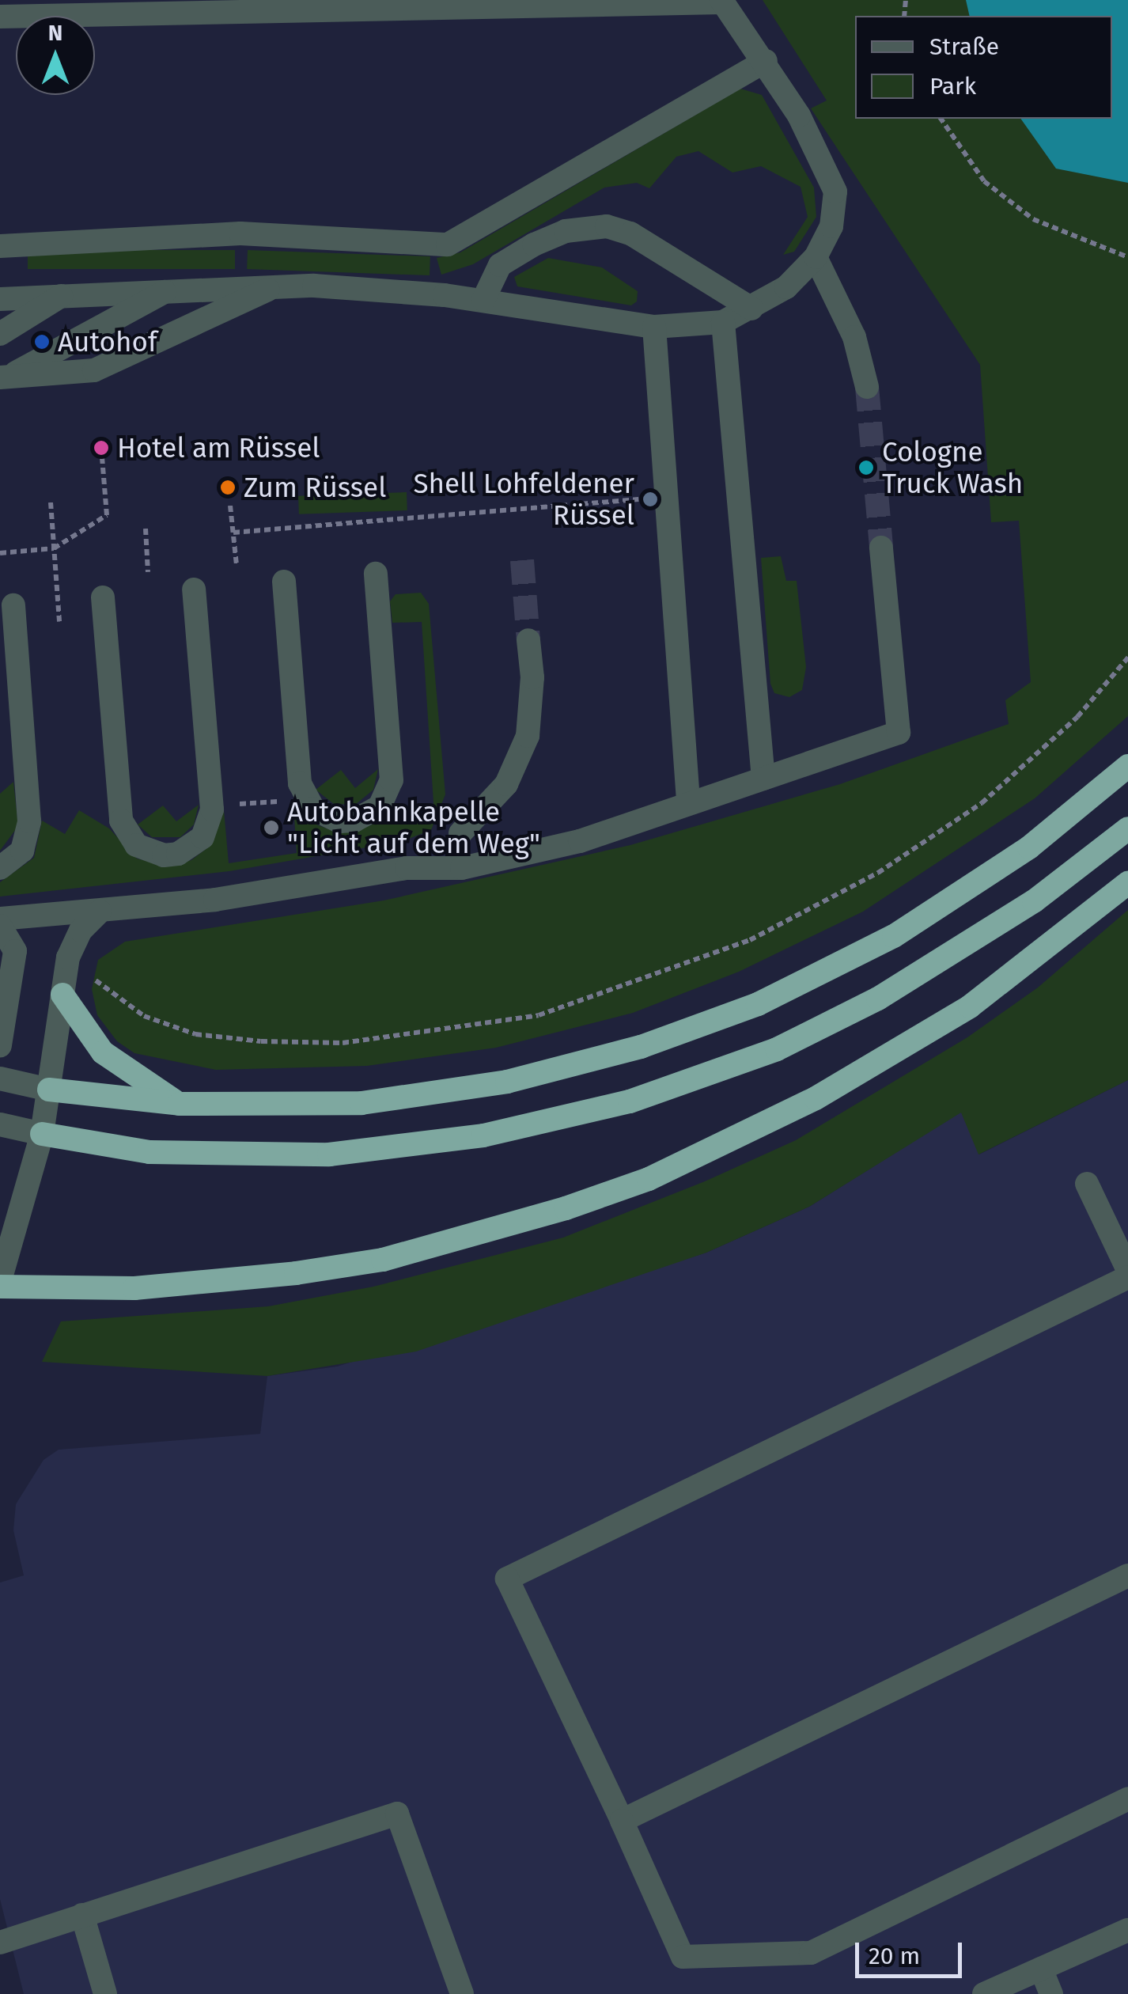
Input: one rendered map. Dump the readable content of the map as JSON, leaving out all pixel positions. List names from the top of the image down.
{
  "places": [
    "Autohof",
    "Hotel am Rüssel",
    "Cologne Truck Wash",
    "Zum Rüssel",
    "Shell Lohfeldener Rüssel",
    "Autobahnkapelle \"Licht auf dem Weg\""
  ],
  "legend": ["Straße", "Park"],
  "scale_bar": "20 m",
  "north": "top"
}
